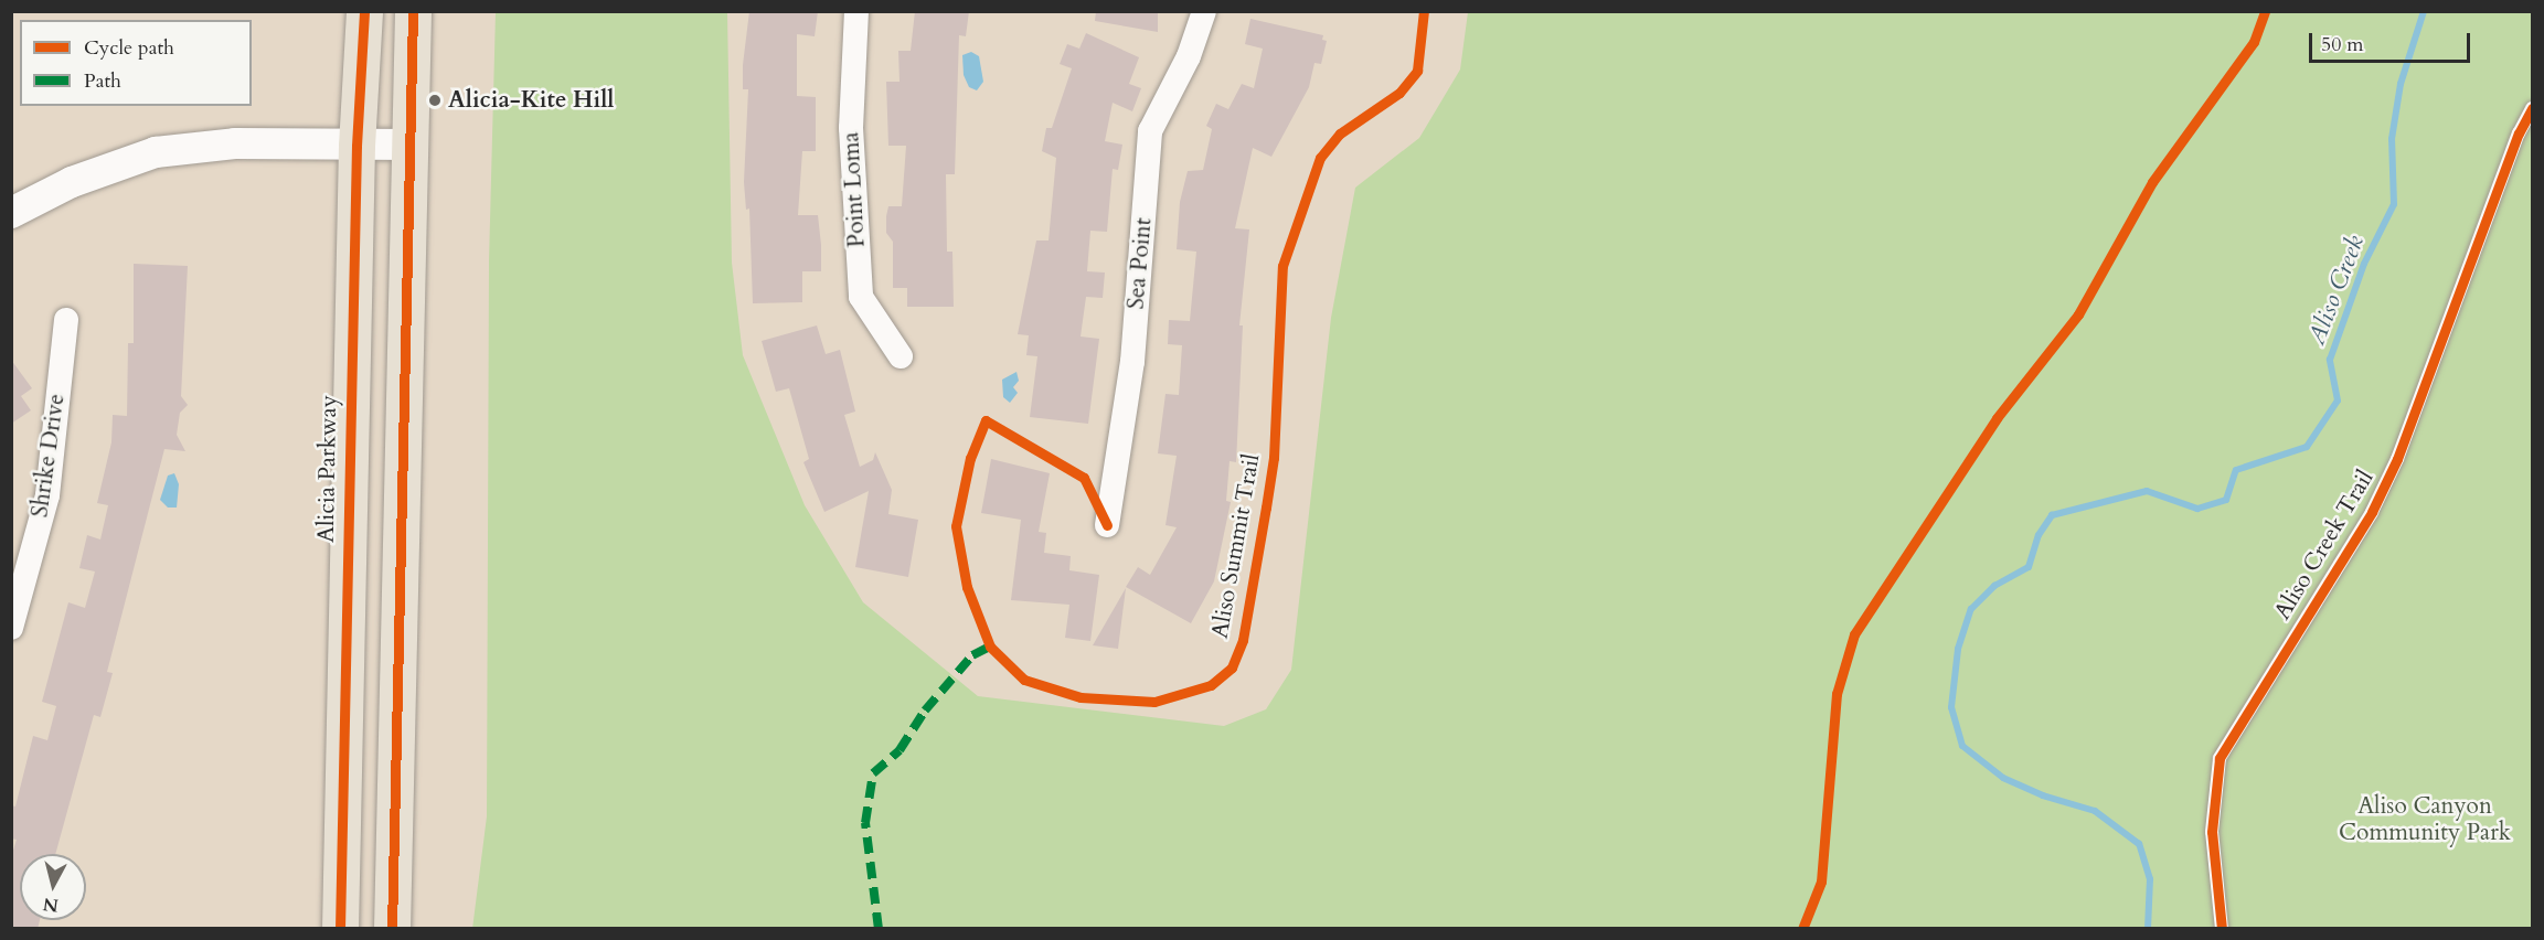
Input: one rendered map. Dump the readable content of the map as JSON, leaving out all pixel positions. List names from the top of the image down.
{
  "streets": {
    "main road": ["Alicia Parkway"],
    "street": ["Point Loma", "Sea Point", "Shrike Drive"],
    "lane": ["Aliso Creek Trail"],
    "cycle path": ["Aliso Summit Trail"]
  },
  "water": ["Aliso Creek"],
  "parks": ["Aliso Canyon Community Park"],
  "places": ["Alicia-Kite Hill"],
  "legend": ["Cycle path", "Path"],
  "scale_bar": "50 m",
  "north": "bottom"
}
